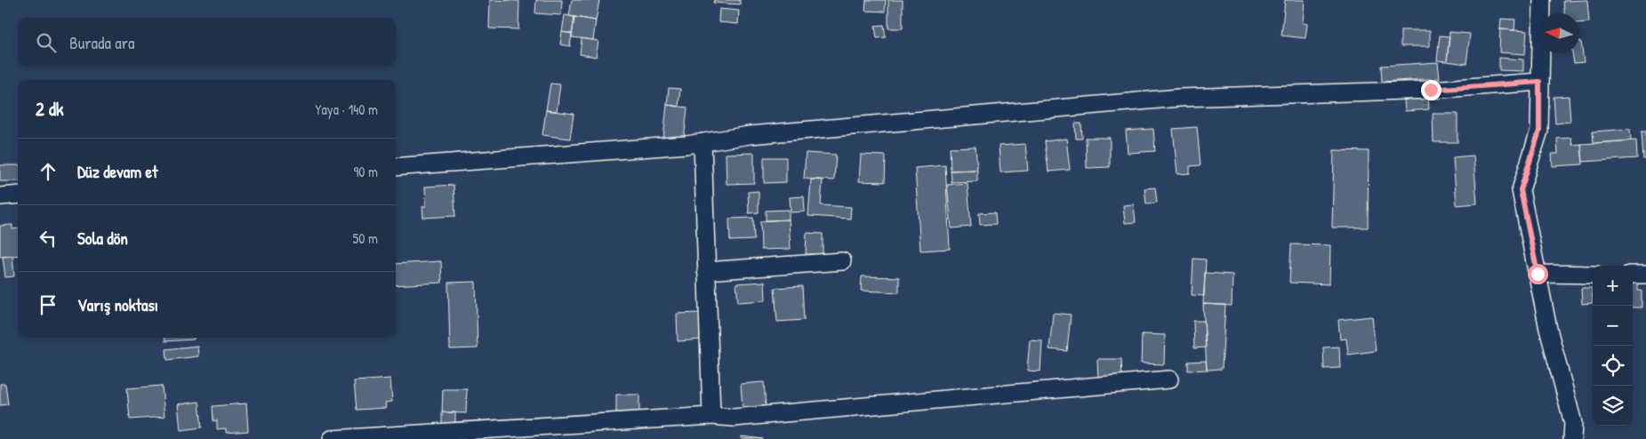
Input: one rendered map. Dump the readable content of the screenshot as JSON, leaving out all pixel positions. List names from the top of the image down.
{
  "north": "left",
  "page": {
    "search": "Burada ara",
    "heading": ["2 dk", "Yaya · 140 m"],
    "list": [
      ["Düz devam et", "90 m"],
      ["Sola dön", "50 m"],
      "Varış noktası"
    ],
    "map_buttons": ["+", "−"]
  }
}
